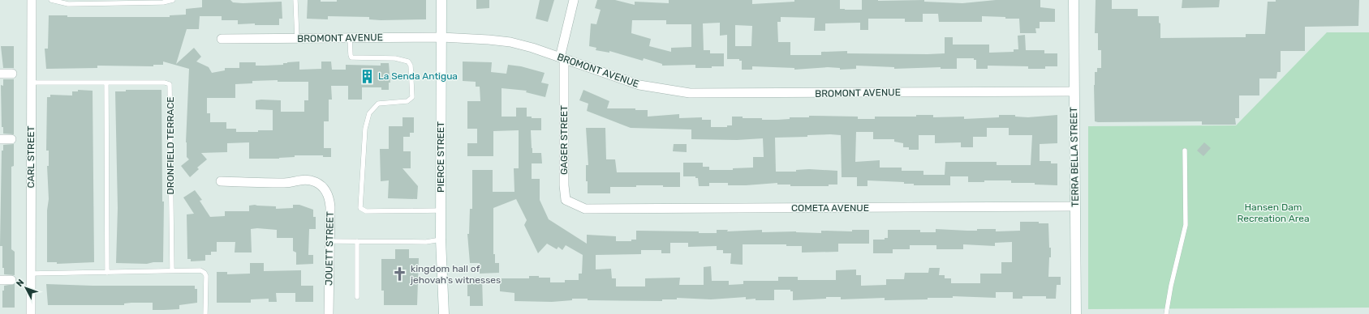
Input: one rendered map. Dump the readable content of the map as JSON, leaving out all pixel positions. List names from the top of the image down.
{
  "streets": {
    "street": [
      "BROMONT AVENUE",
      "GAGER STREET",
      "CARL STREET",
      "PIERCE STREET",
      "TERRA BELLA STREET",
      "COMETA AVENUE",
      "JOUETT STREET"
    ],
    "lane": ["DRONFIELD TERRACE"]
  },
  "crossings": [
    ["BROMONT AVENUE", "GAGER STREET"],
    ["BROMONT AVENUE", "PIERCE STREET"],
    ["BROMONT AVENUE", "TERRA BELLA STREET"],
    ["GAGER STREET", "COMETA AVENUE"],
    ["DRONFIELD TERRACE", "CARL STREET"],
    ["TERRA BELLA STREET", "COMETA AVENUE"]
  ],
  "parks": ["Hansen Dam Recreation Area"],
  "places": {
    "building": ["La Senda Antigua"],
    "church": ["kingdom hall of jehovah's witnesses"]
  },
  "north": "top left"
}
